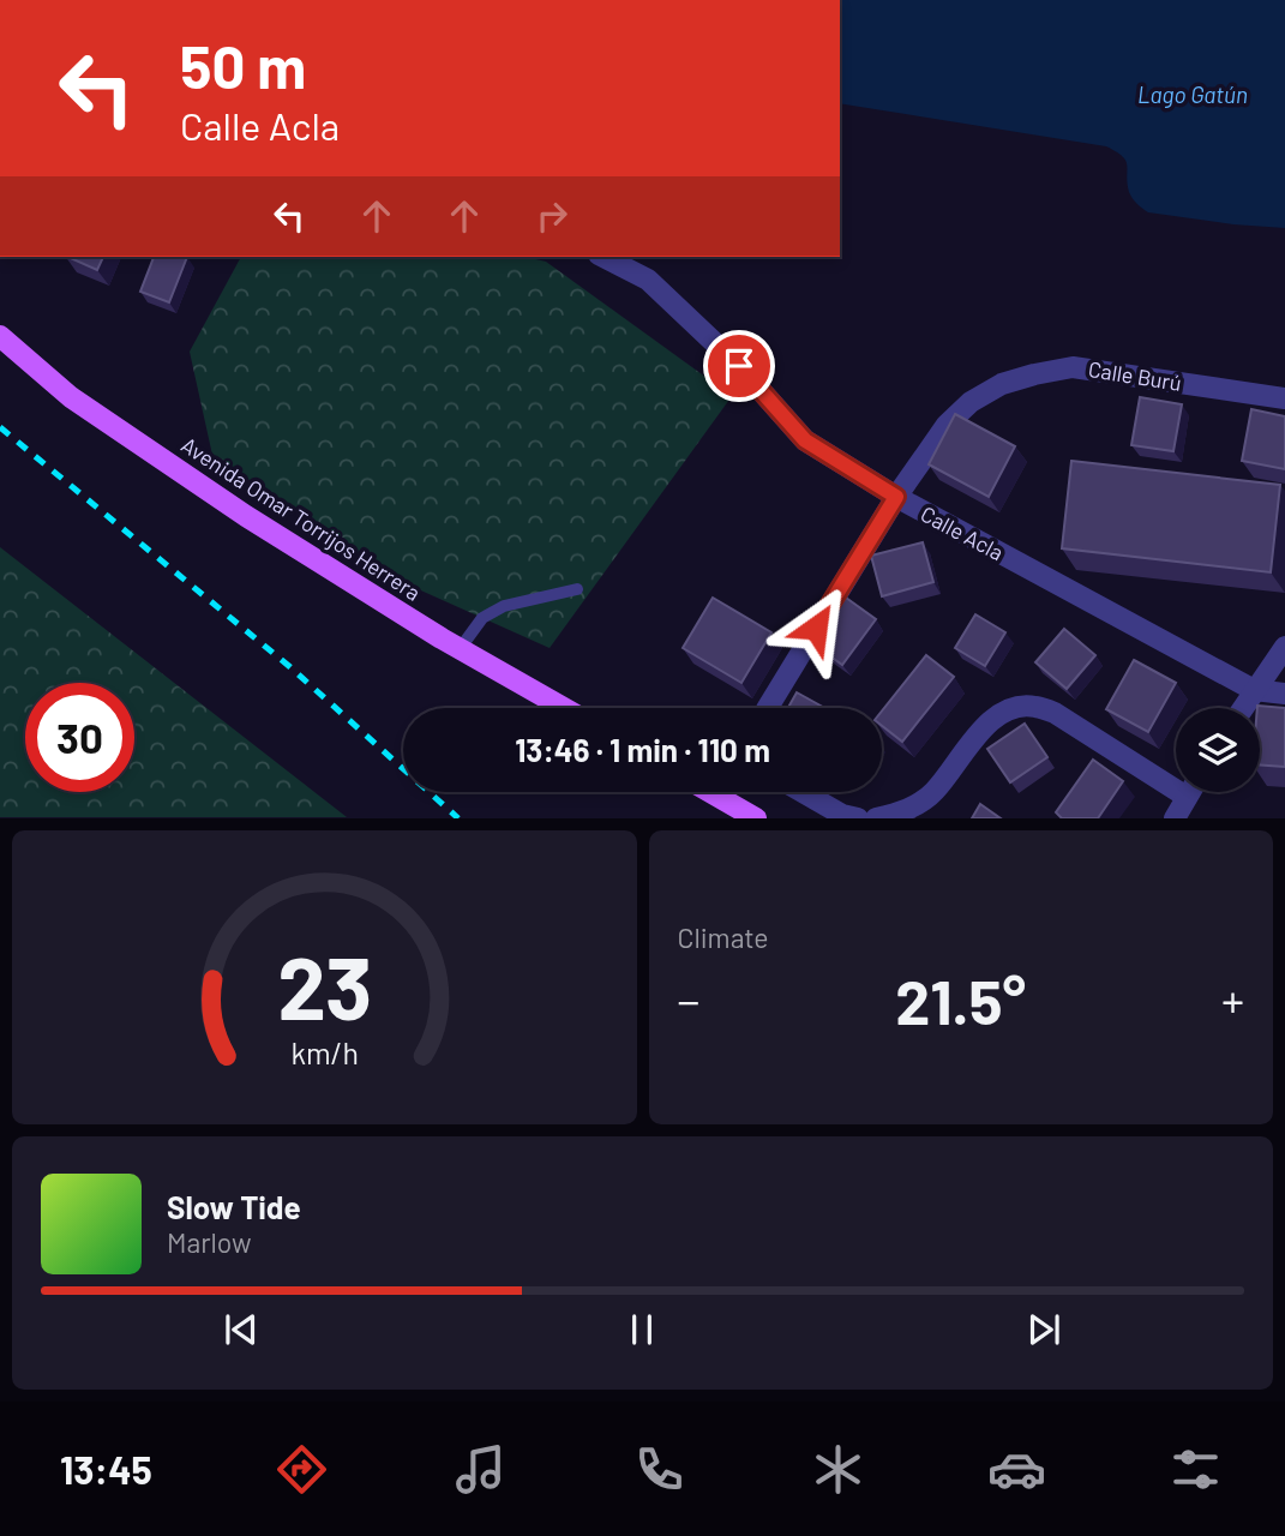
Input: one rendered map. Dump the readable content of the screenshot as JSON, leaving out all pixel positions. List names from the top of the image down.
{
  "streets": {
    "main road": ["Avenida Omar Torrijos Herrera"],
    "street": ["Calle Burú", "Calle Acla"]
  },
  "crossings": [
    ["Calle Burú", "Calle Acla"]
  ],
  "water": ["Lago Gatún"],
  "page": {
    "turn": ["50 m", "Calle Acla"],
    "limit": "30",
    "trip": "13:46 · 1 min · 110 m",
    "tile": "Climate",
    "heat": ["−", "21.5°", "+"],
    "song": ["Slow Tide", "Marlow"],
    "tabs": "13:45",
    "gauge": ["23", "km/h"]
  }
}
